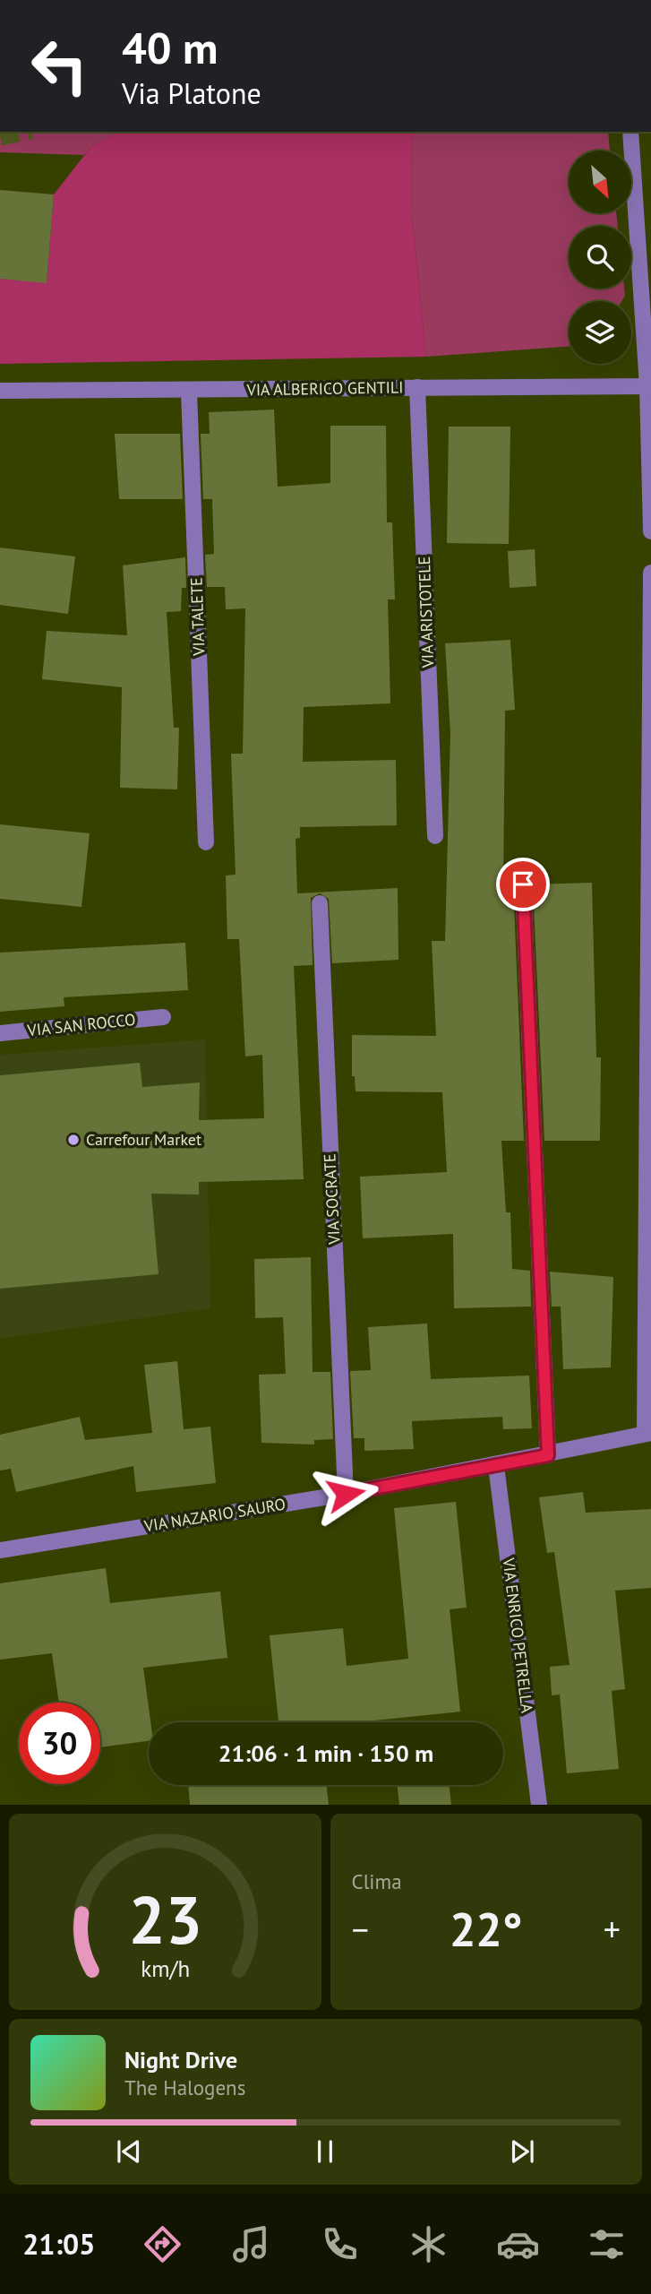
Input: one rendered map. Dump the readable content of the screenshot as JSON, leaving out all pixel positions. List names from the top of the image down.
{
  "streets": {
    "street": [
      "VIA ALBERICO GENTILI",
      "VIA ARISTOTELE",
      "VIA TALETE",
      "VIA SAN ROCCO",
      "VIA SOCRATE",
      "VIA NAZARIO SAURO",
      "VIA ENRICO PETRELLA"
    ]
  },
  "crossings": [
    ["VIA ALBERICO GENTILI", "VIA ARISTOTELE"],
    ["VIA ALBERICO GENTILI", "VIA TALETE"],
    ["VIA SOCRATE", "VIA NAZARIO SAURO"],
    ["VIA NAZARIO SAURO", "VIA ENRICO PETRELLA"]
  ],
  "places": ["Carrefour Market"],
  "north": "bottom right",
  "page": {
    "turn": ["40 m", "Via Platone"],
    "limit": "30",
    "trip": "21:06 · 1 min · 150 m",
    "tile": "Clima",
    "heat": ["−", "22°", "+"],
    "song": ["Night Drive", "The Halogens"],
    "tabs": "21:05",
    "gauge": ["23", "km/h"]
  }
}
